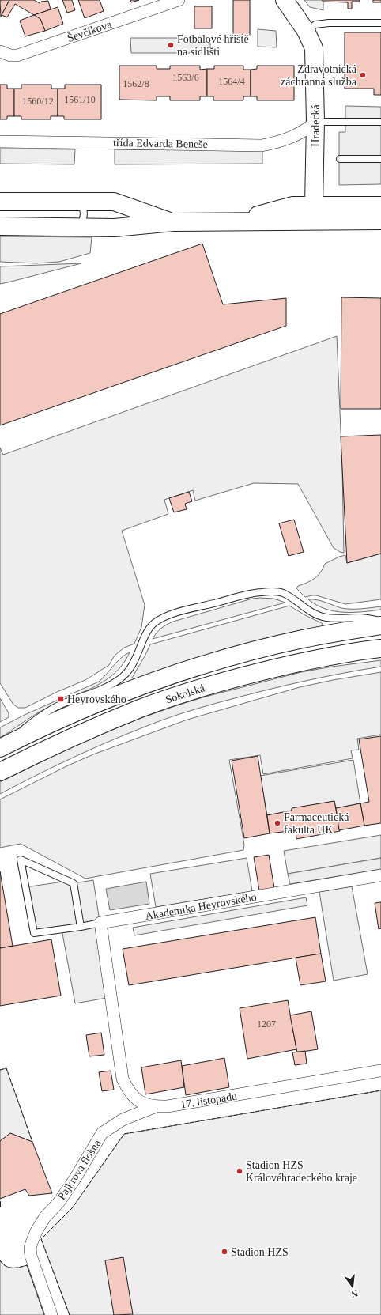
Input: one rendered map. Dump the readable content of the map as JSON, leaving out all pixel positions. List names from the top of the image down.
{
  "streets": {
    "street": [
      "Ševčíkova",
      "Hradecká",
      "třída Edvarda Beneše",
      "Sokolská",
      "Akademika Heyrovského",
      "17. listopadu",
      "Pajkrova flošna"
    ]
  },
  "crossings": [
    ["Hradecká", "třída Edvarda Beneše"],
    ["Akademika Heyrovského", "17. listopadu"],
    ["17. listopadu", "Pajkrova flošna"]
  ],
  "places": {
    "other": [
      "Fotbalové hřiště na sidlišti",
      "Zdravotnická záchranná služba",
      "Farmaceutická fakulta UK",
      "Stadion HZS Královéhradeckého kraje",
      "Stadion HZS"
    ],
    "transit": ["Heyrovského"]
  },
  "house_numbers": [
    "1563/6",
    "1564/4",
    "1562/8",
    "1561/10",
    "1560/12",
    "1207"
  ],
  "north": "bottom"
}
